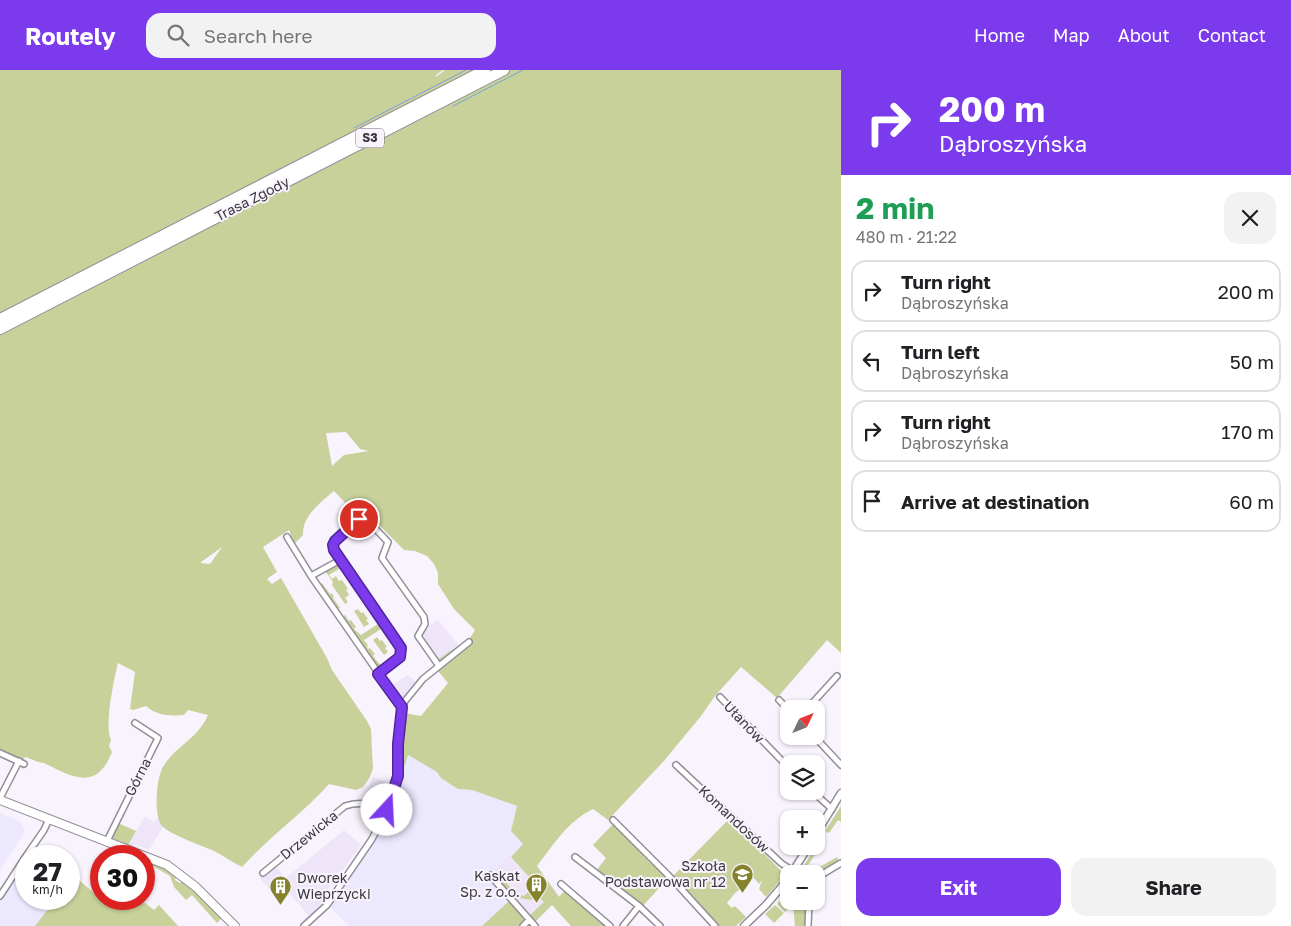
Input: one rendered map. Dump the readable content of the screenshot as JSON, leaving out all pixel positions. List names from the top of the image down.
{
  "streets": {
    "highway": ["S3", "Trasa Zgody"],
    "street": [
      "Ułanów",
      "Górna",
      "Komandosów",
      "Drzewicka"
    ]
  },
  "places": {
    "school or university": ["Szkoła Podstawowa nr 12"],
    "building": ["Kaskat Sp. z o.o.", "Dworek Wieprzycki"]
  },
  "north": "top right",
  "page": {
    "header": "Routely",
    "search": "Search here",
    "nav": [
      "Home",
      "Map",
      "About",
      "Contact"
    ],
    "turn": ["200 m", "Dąbroszyńska"],
    "heading": ["2 min", "480 m · 21:22"],
    "list": [
      {
        "name": "Turn right",
        "note": "Dąbroszyńska",
        "value": "200 m"
      },
      {
        "name": "Turn left",
        "note": "Dąbroszyńska",
        "value": "50 m"
      },
      {
        "name": "Turn right",
        "note": "Dąbroszyńska",
        "value": "170 m"
      },
      {
        "name": "Arrive at destination",
        "value": "60 m"
      }
    ],
    "map_buttons": ["+", "−"],
    "speed": "27 km/h",
    "limit": "30",
    "buttons": ["Exit", "Share"]
  }
}
